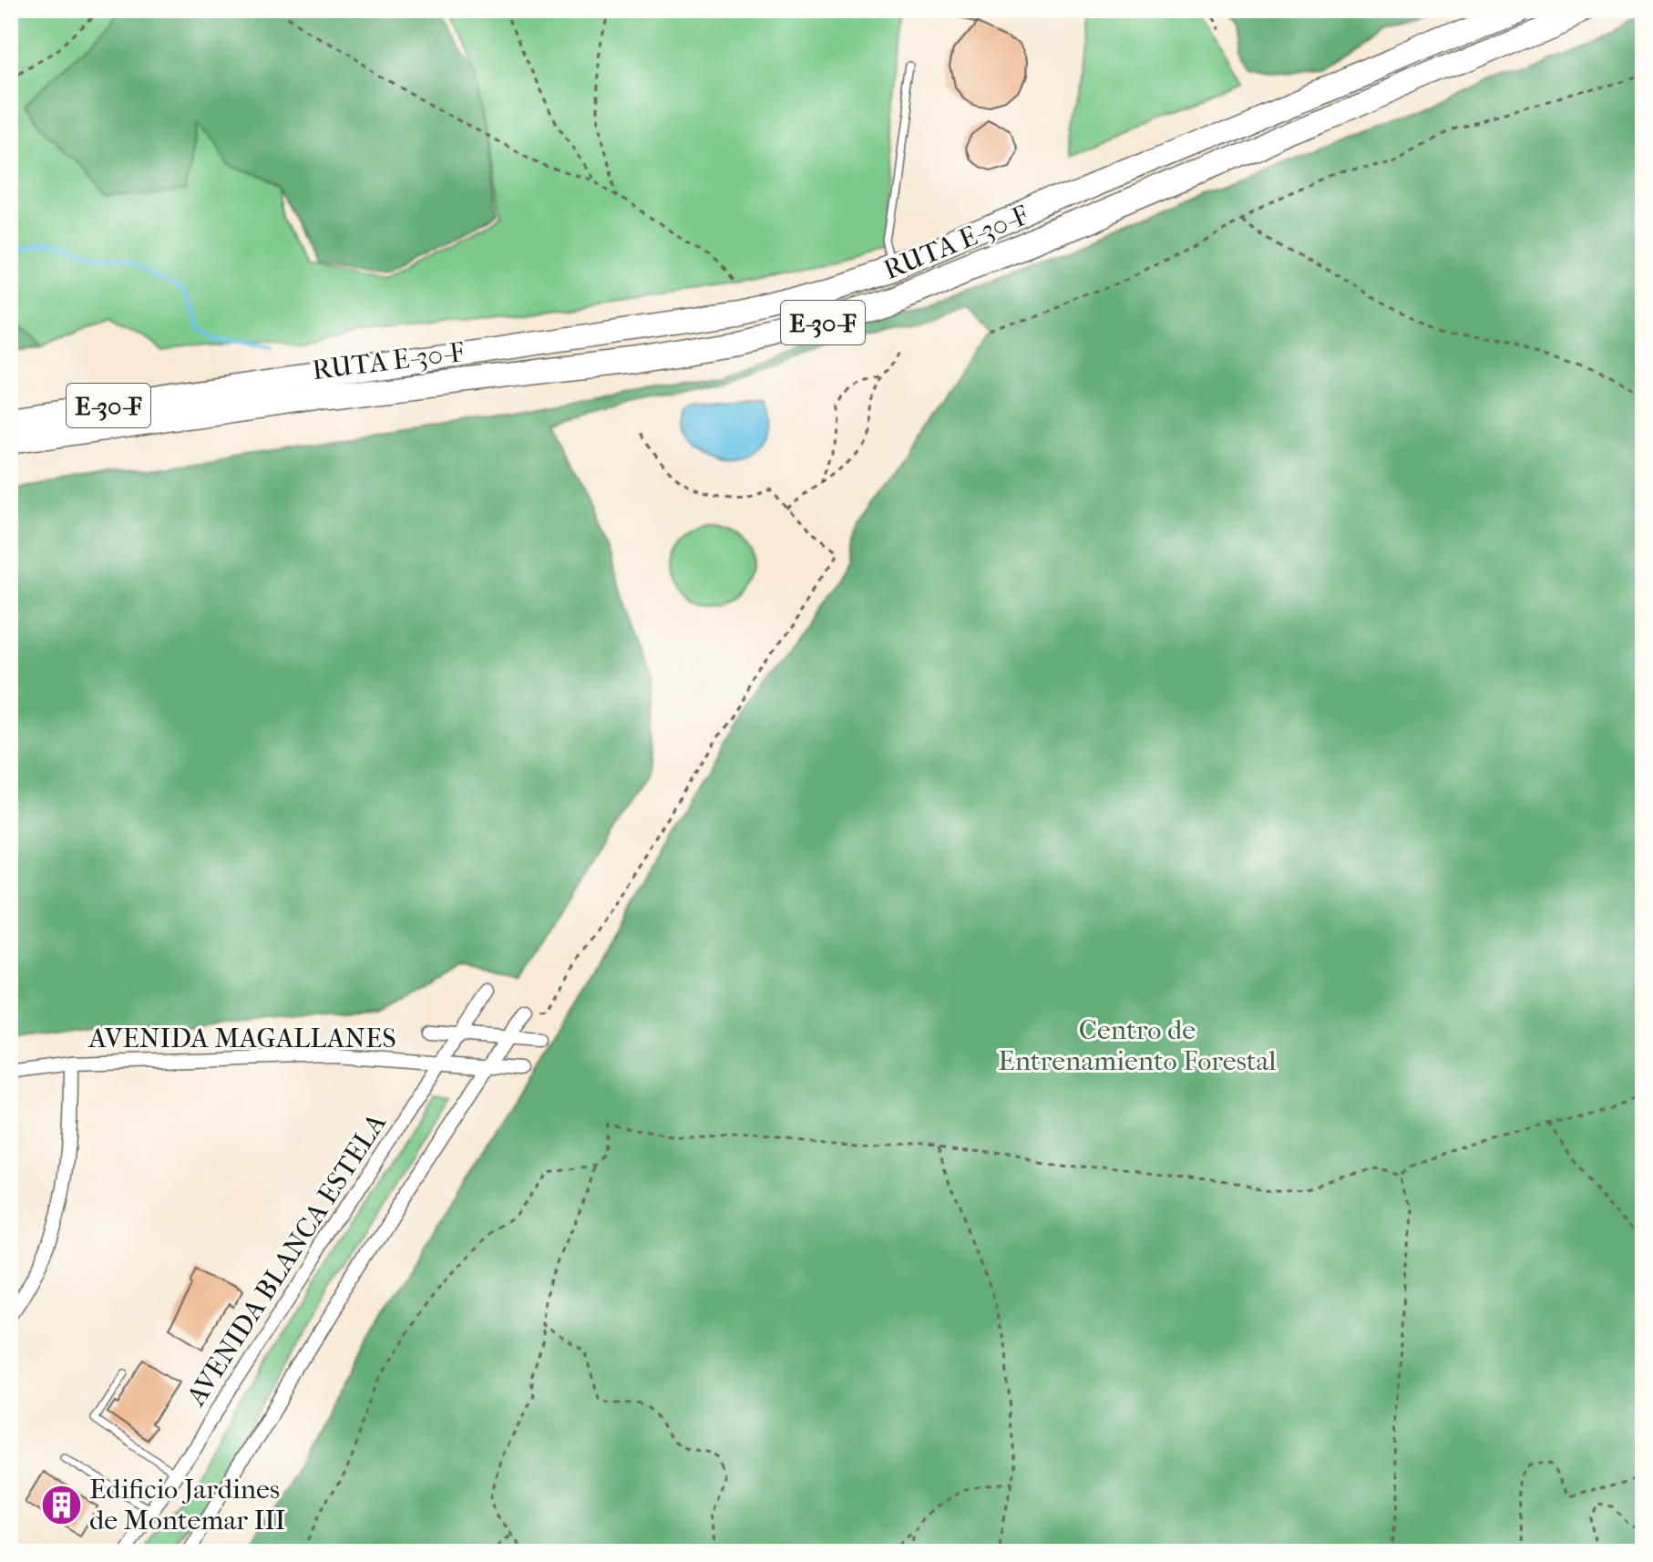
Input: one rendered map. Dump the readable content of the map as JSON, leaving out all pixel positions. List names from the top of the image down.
{
  "streets": {
    "highway": ["RUTA E-30-F", "E-30-F"],
    "street": ["AVENIDA MAGALLANES", "AVENIDA BLANCA ESTELA"]
  },
  "crossings": [
    ["AVENIDA MAGALLANES", "AVENIDA BLANCA ESTELA"]
  ],
  "parks": ["Centro de Entrenamiento Forestal"],
  "places": {
    "building": ["Edificio Jardines de Montemar III"]
  }
}
